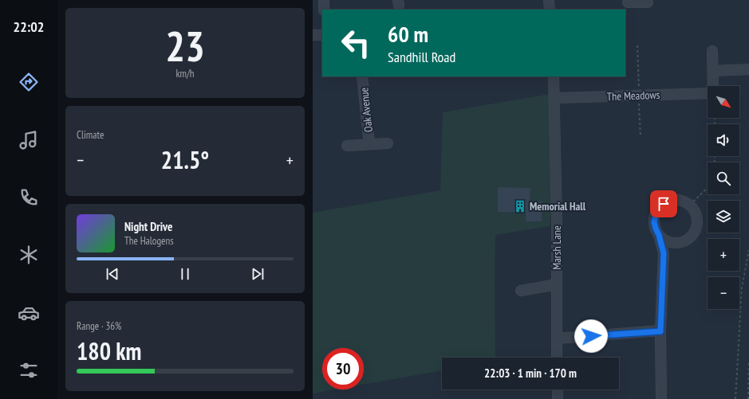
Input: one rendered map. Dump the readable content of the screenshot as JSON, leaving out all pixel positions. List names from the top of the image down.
{
  "streets": {
    "street": ["The Meadows", "Oak Avenue", "Marsh Lane"]
  },
  "crossings": [
    ["The Meadows", "Marsh Lane"]
  ],
  "places": {
    "building": ["Memorial Hall"]
  },
  "north": "bottom right",
  "page": {
    "tabs": "22:02",
    "tile": [
      ["23", "km/h"],
      "Climate",
      ["Range · 36%", "180 km"]
    ],
    "turn": ["60 m", "Sandhill Road"],
    "map_buttons": ["+", "−"],
    "heat": ["−", "21.5°", "+"],
    "song": ["Night Drive", "The Halogens"],
    "limit": "30",
    "trip": "22:03 · 1 min · 170 m"
  }
}
